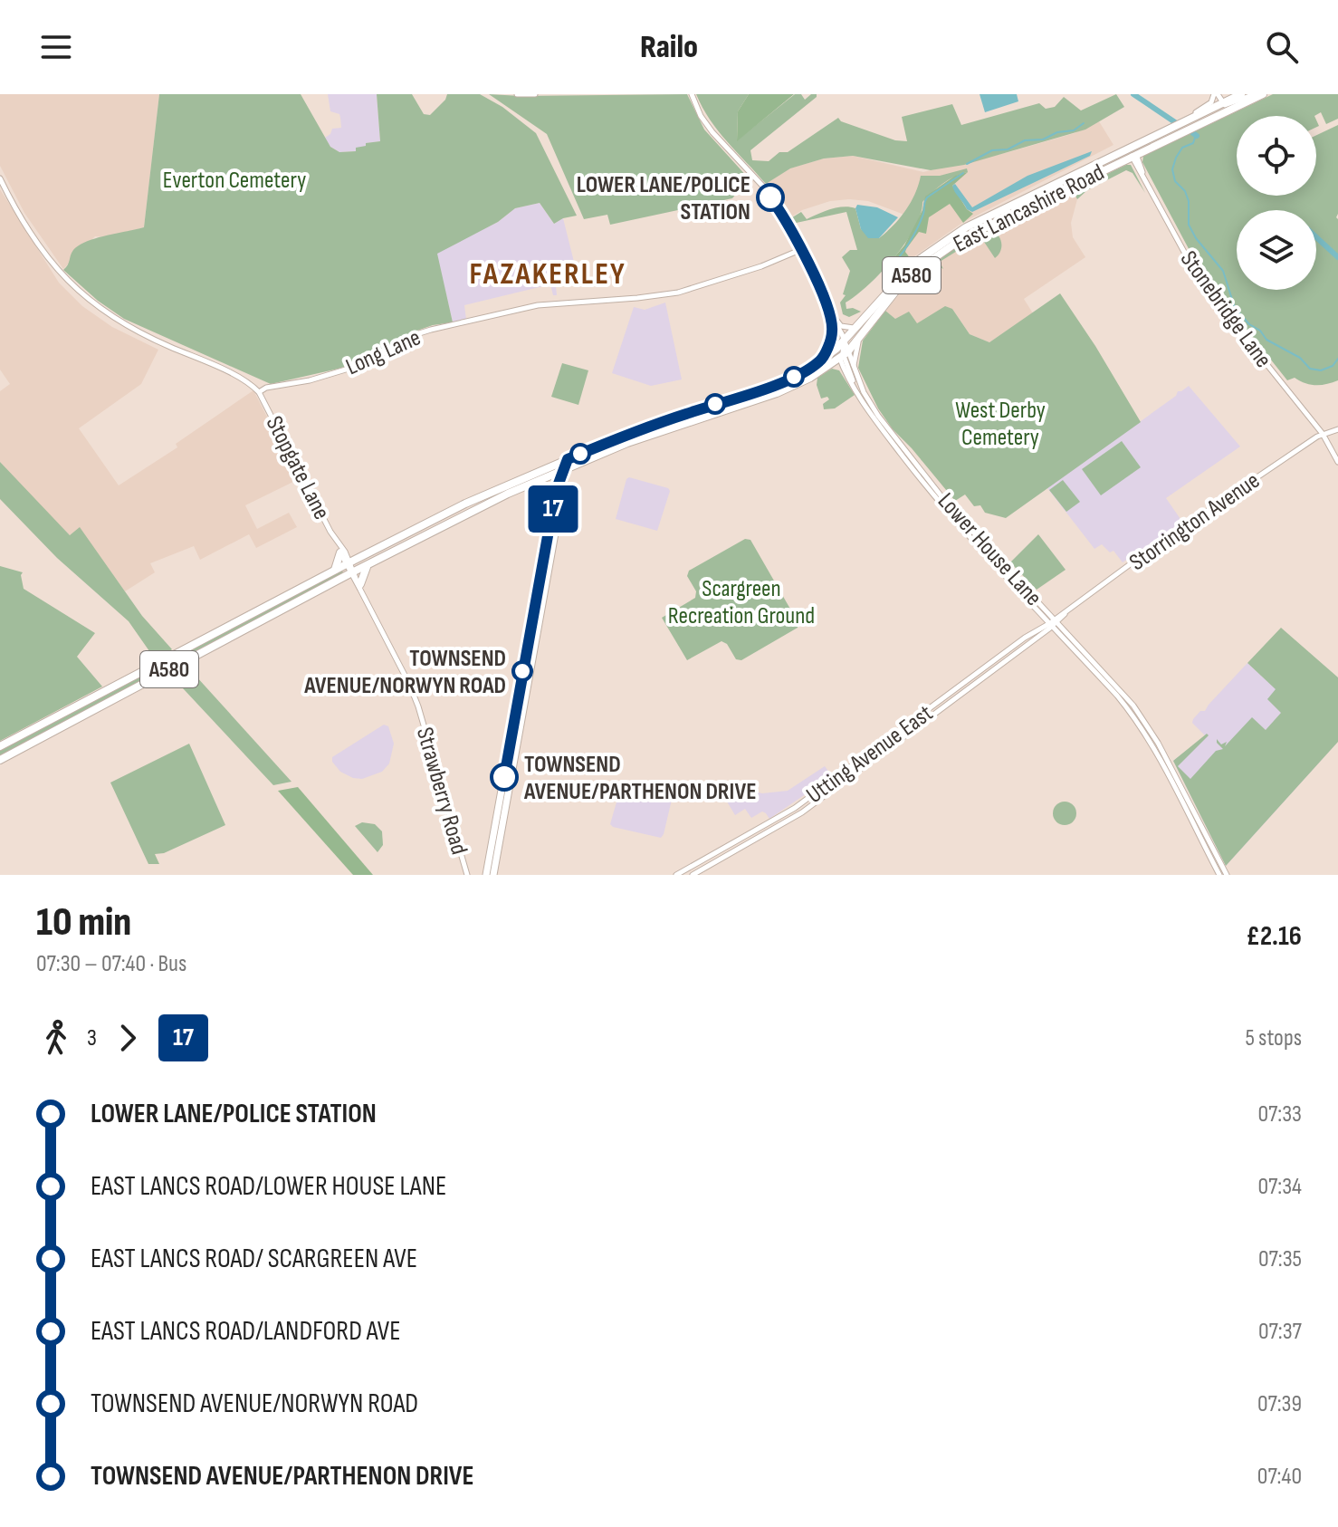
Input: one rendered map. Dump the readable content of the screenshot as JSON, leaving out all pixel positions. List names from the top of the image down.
{
  "streets": {
    "highway": ["East Lancashire Road", "A580"],
    "street": [
      "Stonebridge Lane",
      "Long Lane",
      "Stopgate Lane",
      "Storrington Avenue",
      "Lower House Lane",
      "Utting Avenue East",
      "Strawberry Road"
    ]
  },
  "crossings": [
    ["East Lancashire Road", "A580"],
    ["East Lancashire Road", "Stonebridge Lane"],
    ["East Lancashire Road", "Stopgate Lane"],
    ["East Lancashire Road", "Lower House Lane"],
    ["A580", "Stopgate Lane"],
    ["Stonebridge Lane", "Storrington Avenue"],
    ["Long Lane", "Stopgate Lane"],
    ["Stopgate Lane", "Strawberry Road"],
    ["Storrington Avenue", "Lower House Lane"],
    ["Storrington Avenue", "Utting Avenue East"],
    ["Lower House Lane", "Utting Avenue East"]
  ],
  "districts": ["FAZAKERLEY"],
  "parks": ["Everton Cemetery", "West Derby Cemetery", "Scargreen Recreation Ground"],
  "places": ["LOWER LANE/POLICE STATION", "TOWNSEND AVENUE/NORWYN ROAD", "TOWNSEND AVENUE/PARTHENON DRIVE"],
  "lines": ["bus line 17"],
  "page": {
    "header": "Railo",
    "on_map": "17",
    "heading": ["10 min", "07:30 – 07:40 · Bus", "£2.16"],
    "legs": ["3", "17", "5 stops"],
    "list": [
      {
        "name": "LOWER LANE/POLICE STATION",
        "value": "07:33"
      },
      {
        "name": "EAST LANCS ROAD/LOWER HOUSE LANE",
        "value": "07:34"
      },
      {
        "name": "EAST LANCS ROAD/ SCARGREEN AVE",
        "value": "07:35"
      },
      {
        "name": "EAST LANCS ROAD/LANDFORD AVE",
        "value": "07:37"
      },
      {
        "name": "TOWNSEND AVENUE/NORWYN ROAD",
        "value": "07:39"
      },
      {
        "name": "TOWNSEND AVENUE/PARTHENON DRIVE",
        "value": "07:40"
      }
    ]
  }
}
